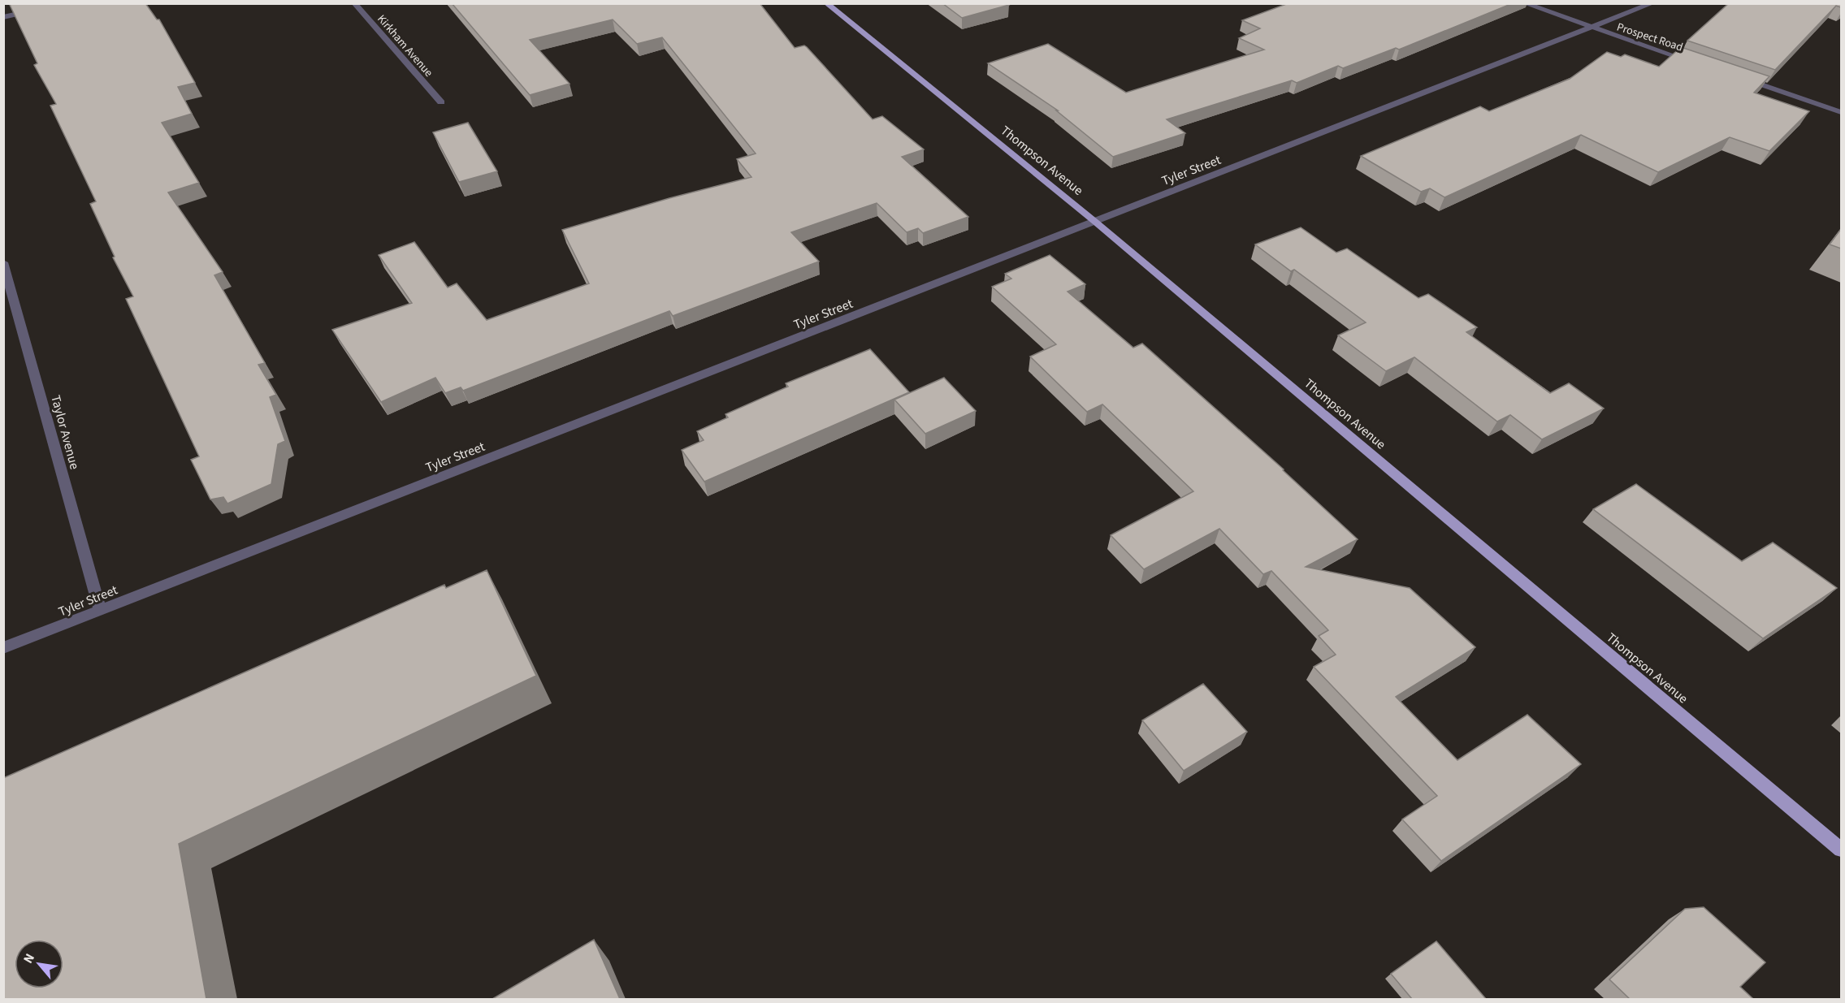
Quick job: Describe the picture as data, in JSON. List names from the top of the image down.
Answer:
{
  "streets": {
    "main road": ["Thompson Avenue"],
    "street": [
      "Prospect Road",
      "Kirkham Avenue",
      "Tyler Street",
      "Taylor Avenue"
    ]
  },
  "crossings": [
    ["Prospect Road", "Tyler Street"],
    ["Thompson Avenue", "Tyler Street"],
    ["Tyler Street", "Taylor Avenue"]
  ],
  "north": "top left"
}
